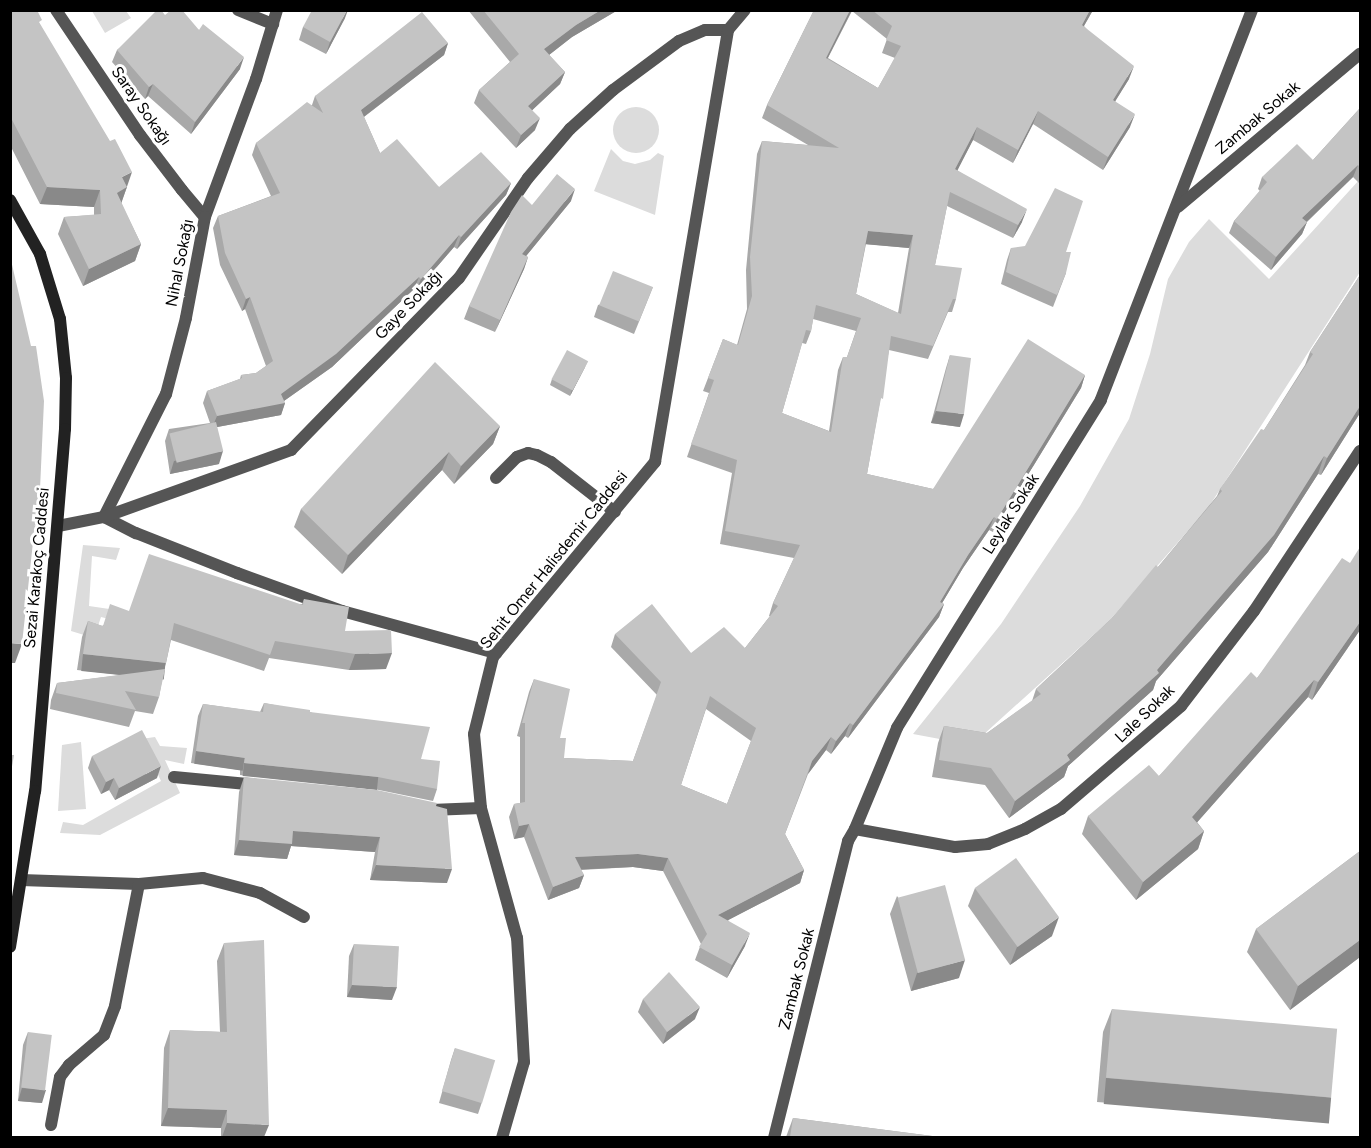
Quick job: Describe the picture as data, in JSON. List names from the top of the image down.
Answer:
{
  "streets": {
    "street": [
      "Saray Sokağı",
      "Zambak Sokak",
      "Nihal Sokağı",
      "Gaye Sokağı",
      "Leylak Sokak",
      "Sehit Omer Halisdemir Caddesi",
      "Sezai Karakoç Caddesi",
      "Lale Sokak"
    ]
  },
  "crossings": [
    ["Saray Sokağı", "Nihal Sokağı"],
    ["Zambak Sokak", "Leylak Sokak"],
    ["Zambak Sokak", "Lale Sokak"],
    ["Nihal Sokağı", "Gaye Sokağı"],
    ["Gaye Sokağı", "Sehit Omer Halisdemir Caddesi"],
    ["Gaye Sokağı", "Sezai Karakoç Caddesi"],
    ["Leylak Sokak", "Lale Sokak"]
  ]
}
